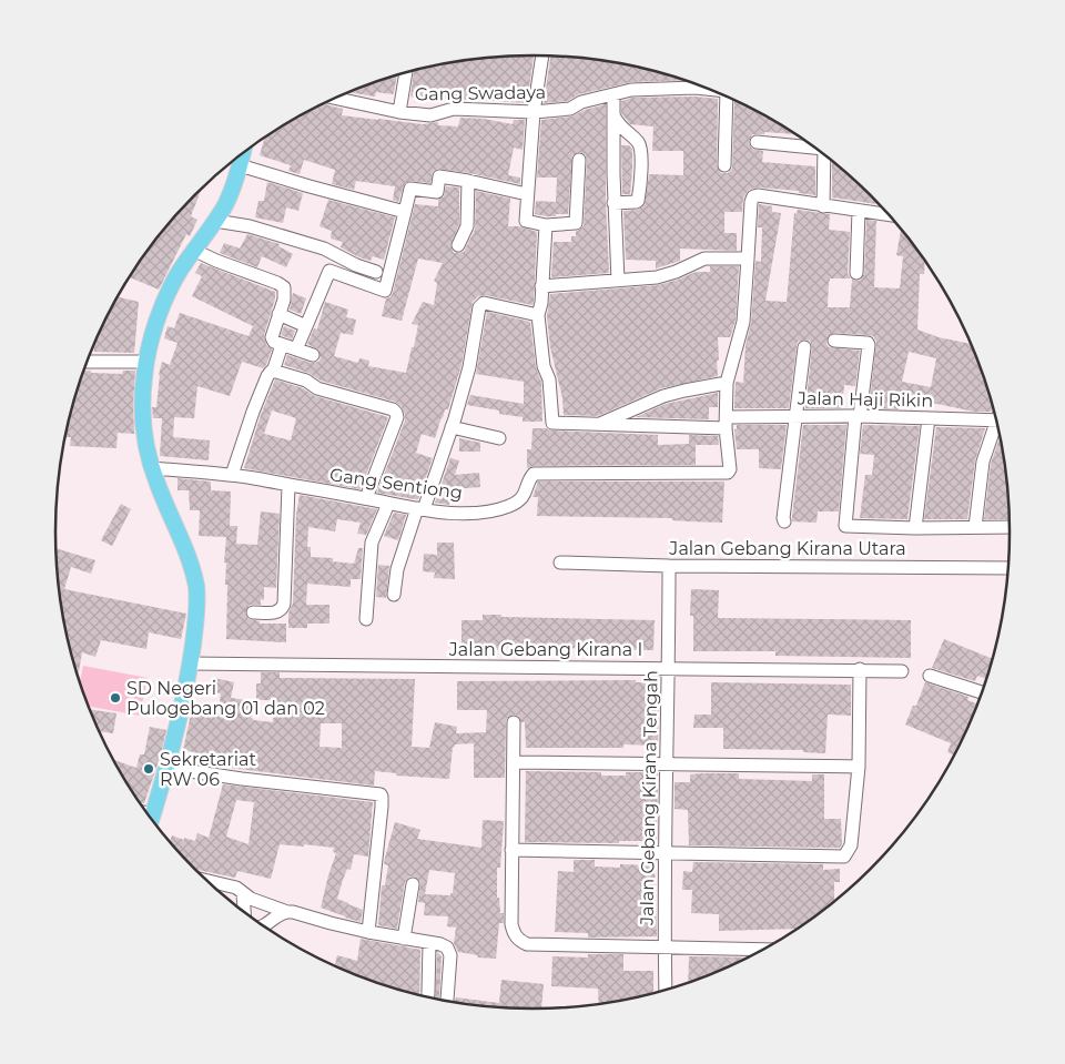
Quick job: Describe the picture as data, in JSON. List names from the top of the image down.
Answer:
{
  "streets": {
    "street": [
      "Gang Swadaya",
      "Jalan Haji Rikin",
      "Gang Sentiong",
      "Jalan Gebang Kirana Utara",
      "Jalan Gebang Kirana I",
      "Jalan Gebang Kirana Tengah"
    ]
  },
  "crossings": [
    ["Jalan Haji Rikin", "Gang Sentiong"],
    ["Jalan Gebang Kirana Utara", "Jalan Gebang Kirana Tengah"],
    ["Jalan Gebang Kirana I", "Jalan Gebang Kirana Tengah"]
  ],
  "places": ["SD Negeri Pulogebang 01 dan 02", "Sekretariat RW 06"]
}
